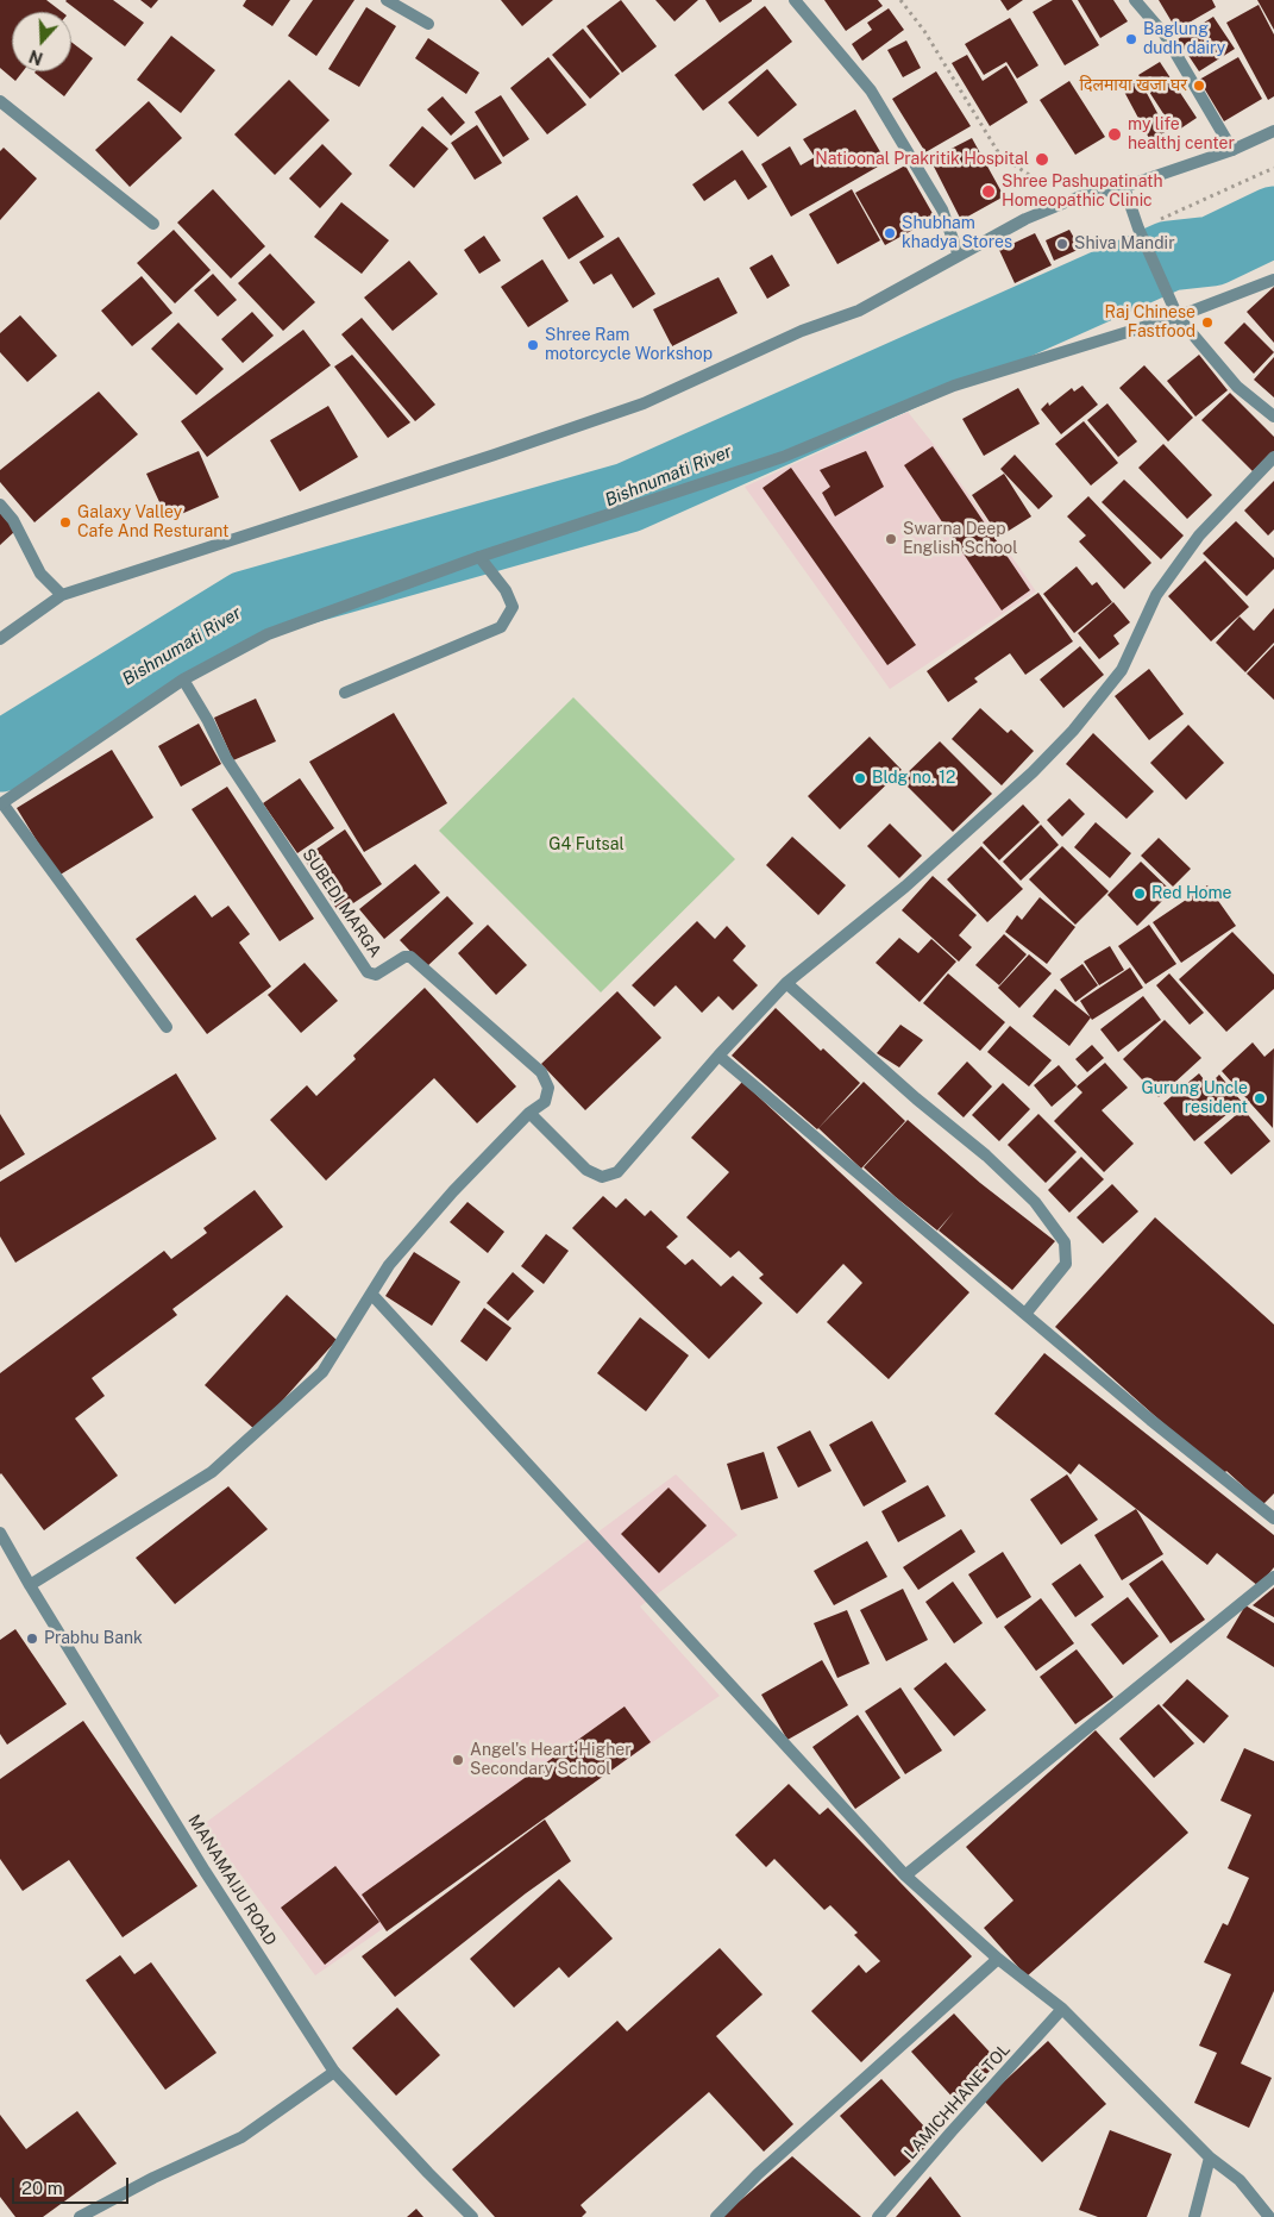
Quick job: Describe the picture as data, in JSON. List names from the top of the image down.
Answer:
{
  "streets": {
    "street": ["SUBEDI MARGA", "MANAMAIJU ROAD", "LAMICHHANE TOL"]
  },
  "water": ["Bishnumati River"],
  "parks": ["G4 Futsal"],
  "places": [
    "Baglung dudh dairy",
    "दिलमाया खजा घर",
    "my life healthj center",
    "Natioonal Prakritik Hospital",
    "Shree Pashupatinath Homeopathic Clinic",
    "Shubham khadya Stores",
    "Shiva Mandir",
    "Raj Chinese Fastfood",
    "Shree Ram motorcycle Workshop",
    "Galaxy Valley Cafe And Resturant",
    "Swarna Deep English School",
    "Bldg no. 12",
    "Red Home",
    "Gurung Uncle resident",
    "Prabhu Bank",
    "Angel's Heart Higher Secondary School"
  ],
  "scale_bar": "20 m",
  "north": "bottom"
}
